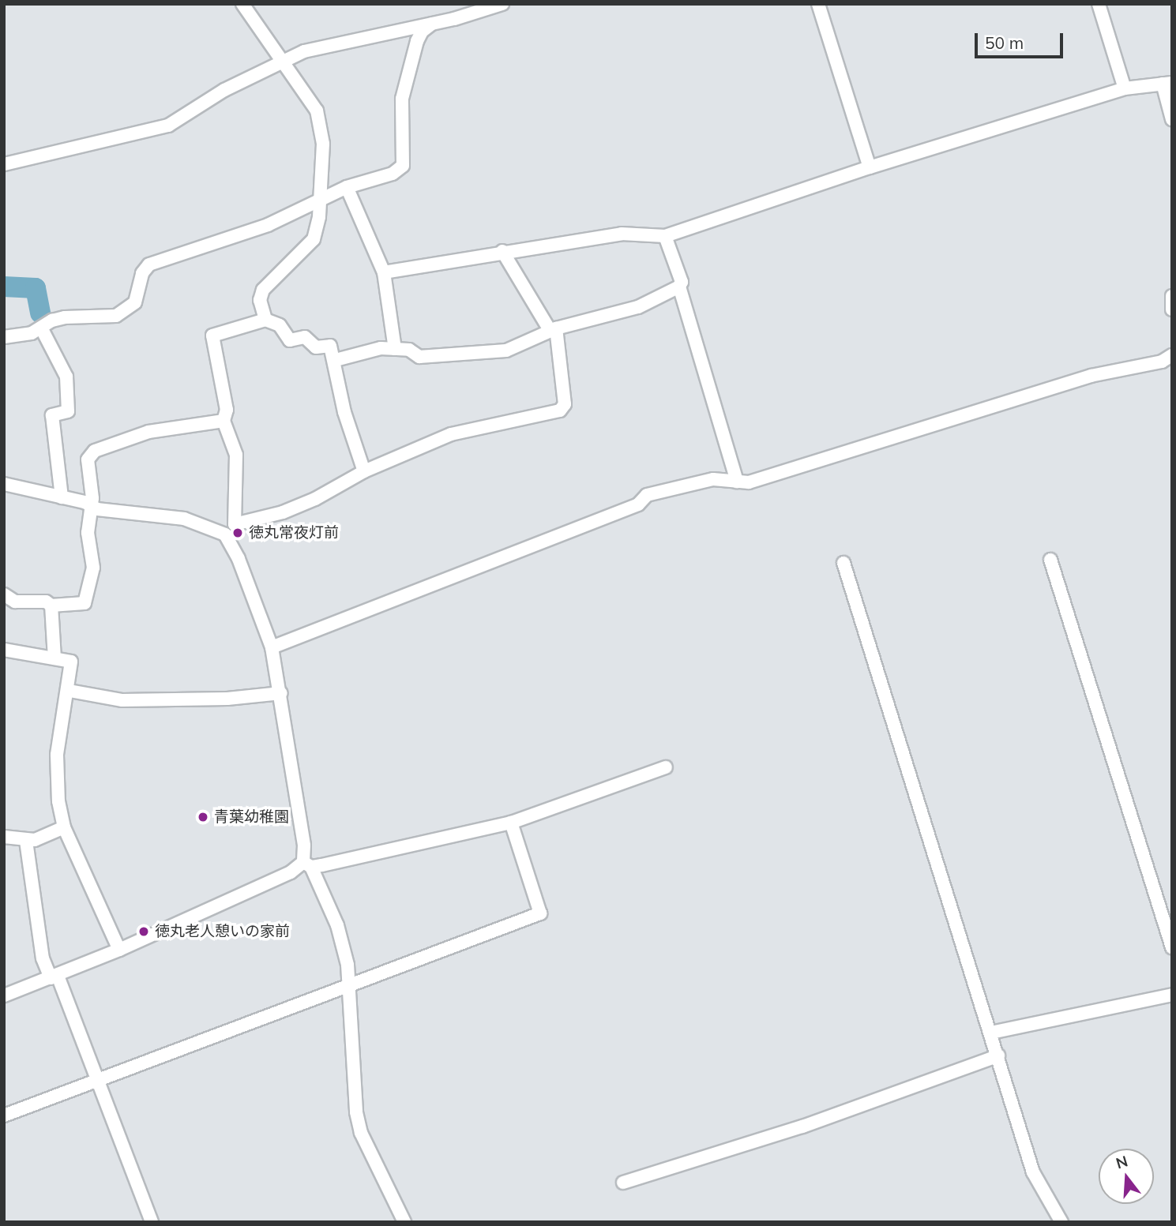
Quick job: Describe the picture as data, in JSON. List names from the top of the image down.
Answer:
{
  "places": ["徳丸常夜灯前", "青葉幼稚園", "徳丸老人憩いの家前"],
  "scale_bar": "50 m",
  "north": "top"
}
